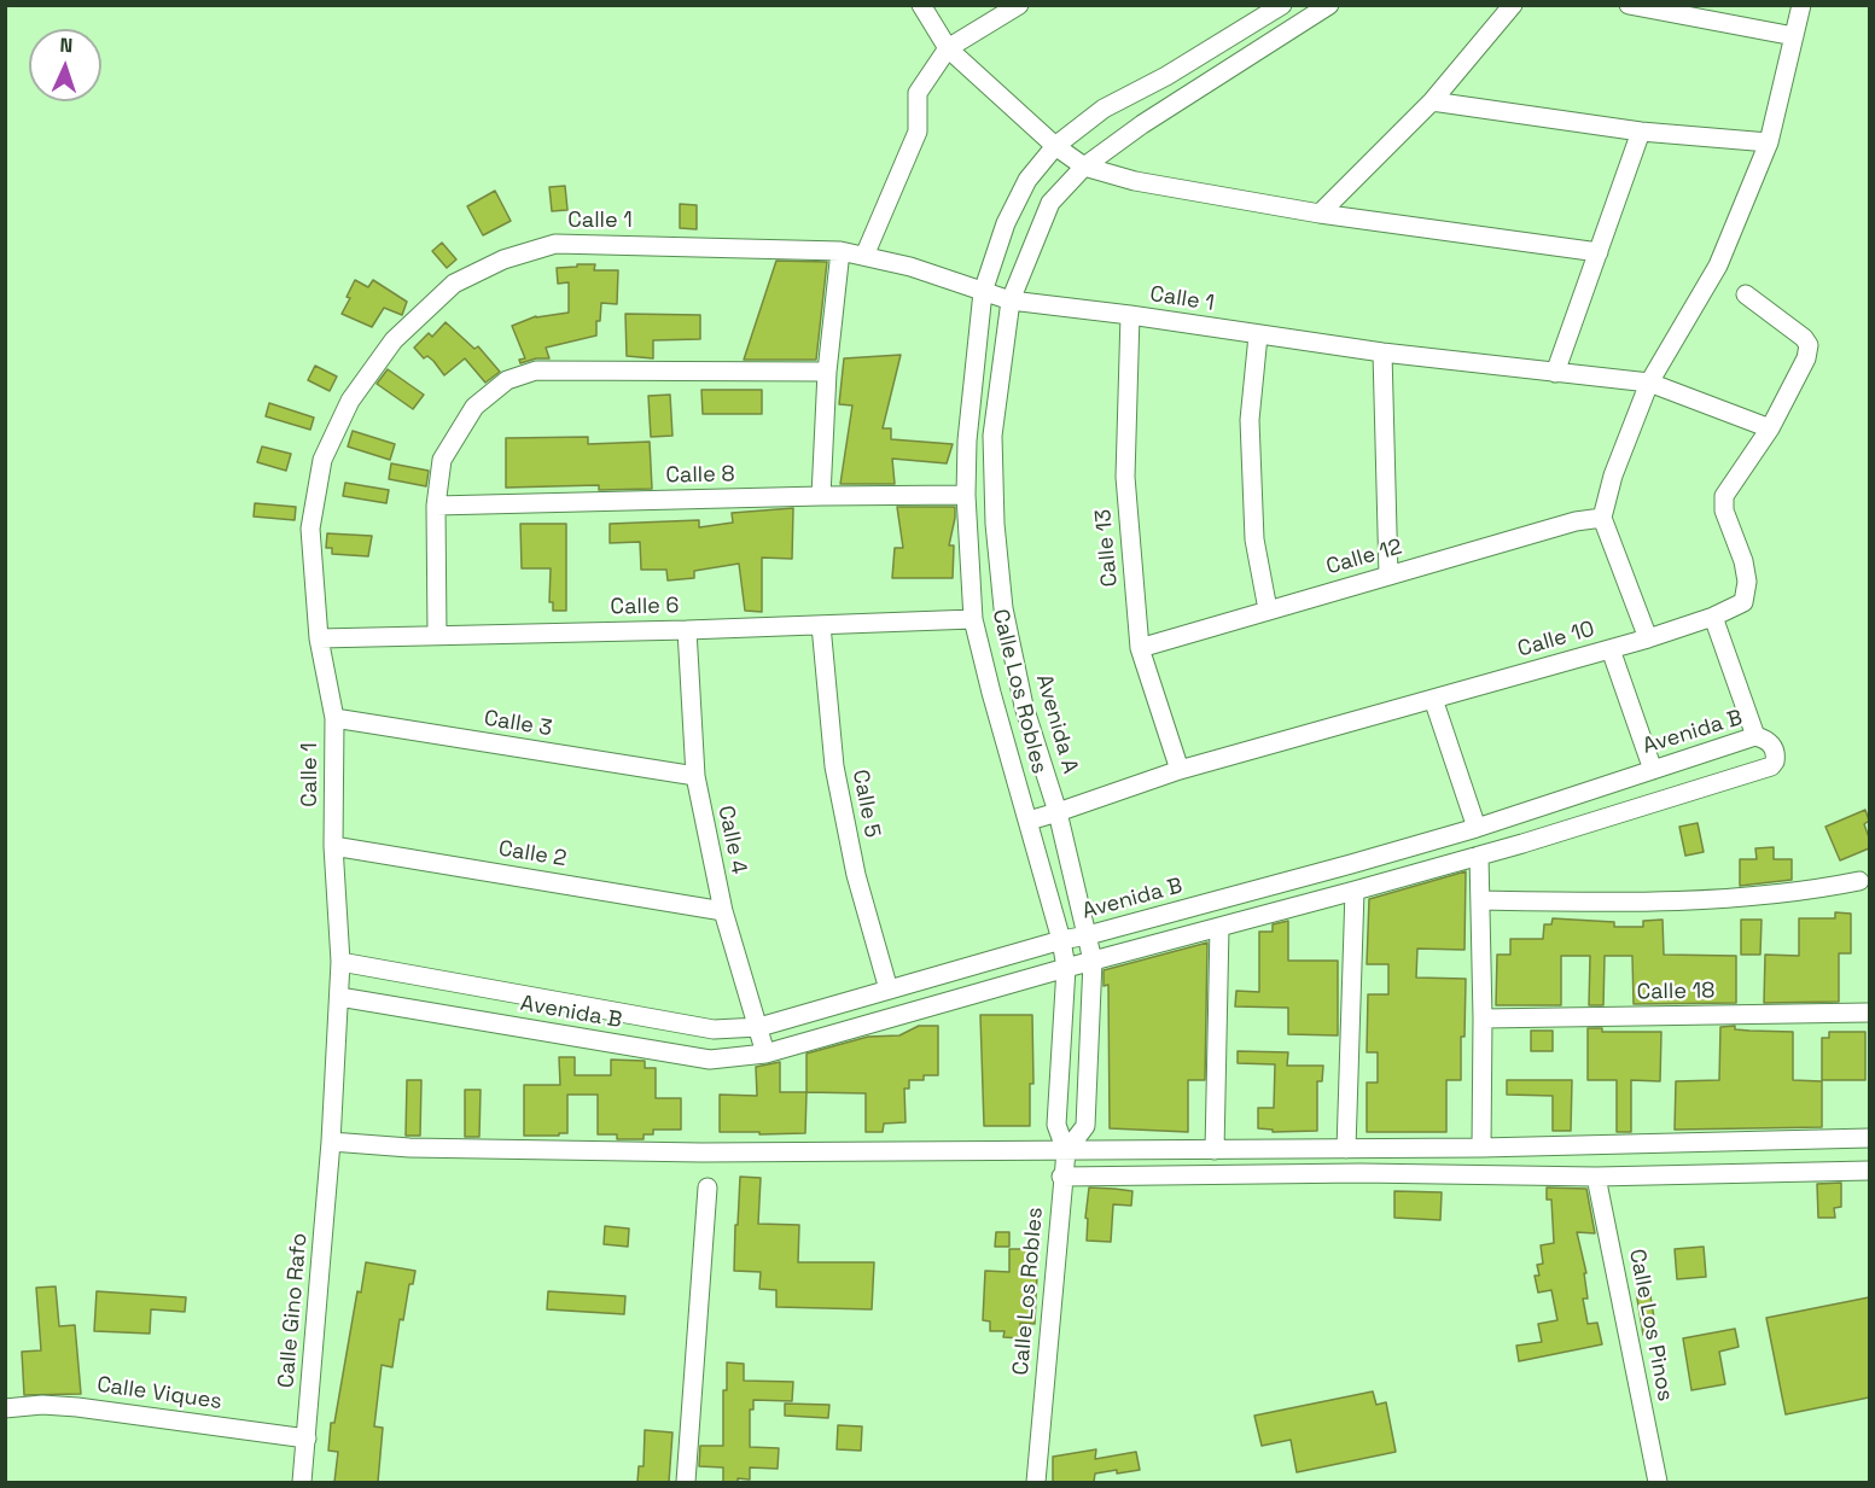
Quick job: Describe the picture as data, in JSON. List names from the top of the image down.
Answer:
{
  "streets": {
    "street": [
      "Calle 1",
      "Calle 8",
      "Calle 13",
      "Calle 12",
      "Calle 6",
      "Calle 10",
      "Calle Los Robles",
      "Calle 3",
      "Avenida A",
      "Avenida B",
      "Calle 5",
      "Calle 4",
      "Calle 2",
      "Calle 18",
      "Calle Gino Rafo",
      "Calle Los Pinos",
      "Calle Viques"
    ]
  },
  "crossings": [
    ["Calle 1", "Calle 13"],
    ["Calle 1", "Calle 6"],
    ["Calle 1", "Calle 10"],
    ["Calle 1", "Calle Los Robles"],
    ["Calle 1", "Calle 3"],
    ["Calle 1", "Avenida A"],
    ["Calle 1", "Avenida B"],
    ["Calle 1", "Calle 2"],
    ["Calle 1", "Calle Gino Rafo"],
    ["Calle 8", "Calle Los Robles"],
    ["Calle 13", "Calle 12"],
    ["Calle 13", "Calle 10"],
    ["Calle 6", "Calle Los Robles"],
    ["Calle 6", "Calle 5"],
    ["Calle 6", "Calle 4"],
    ["Calle 10", "Calle Los Robles"],
    ["Calle 10", "Avenida A"],
    ["Calle Los Robles", "Avenida A"],
    ["Calle Los Robles", "Avenida B"],
    ["Calle 3", "Calle 4"],
    ["Avenida A", "Avenida B"],
    ["Avenida B", "Calle 5"],
    ["Avenida B", "Calle 4"],
    ["Calle 4", "Calle 2"],
    ["Calle Gino Rafo", "Calle Viques"]
  ],
  "north": "top"
}
